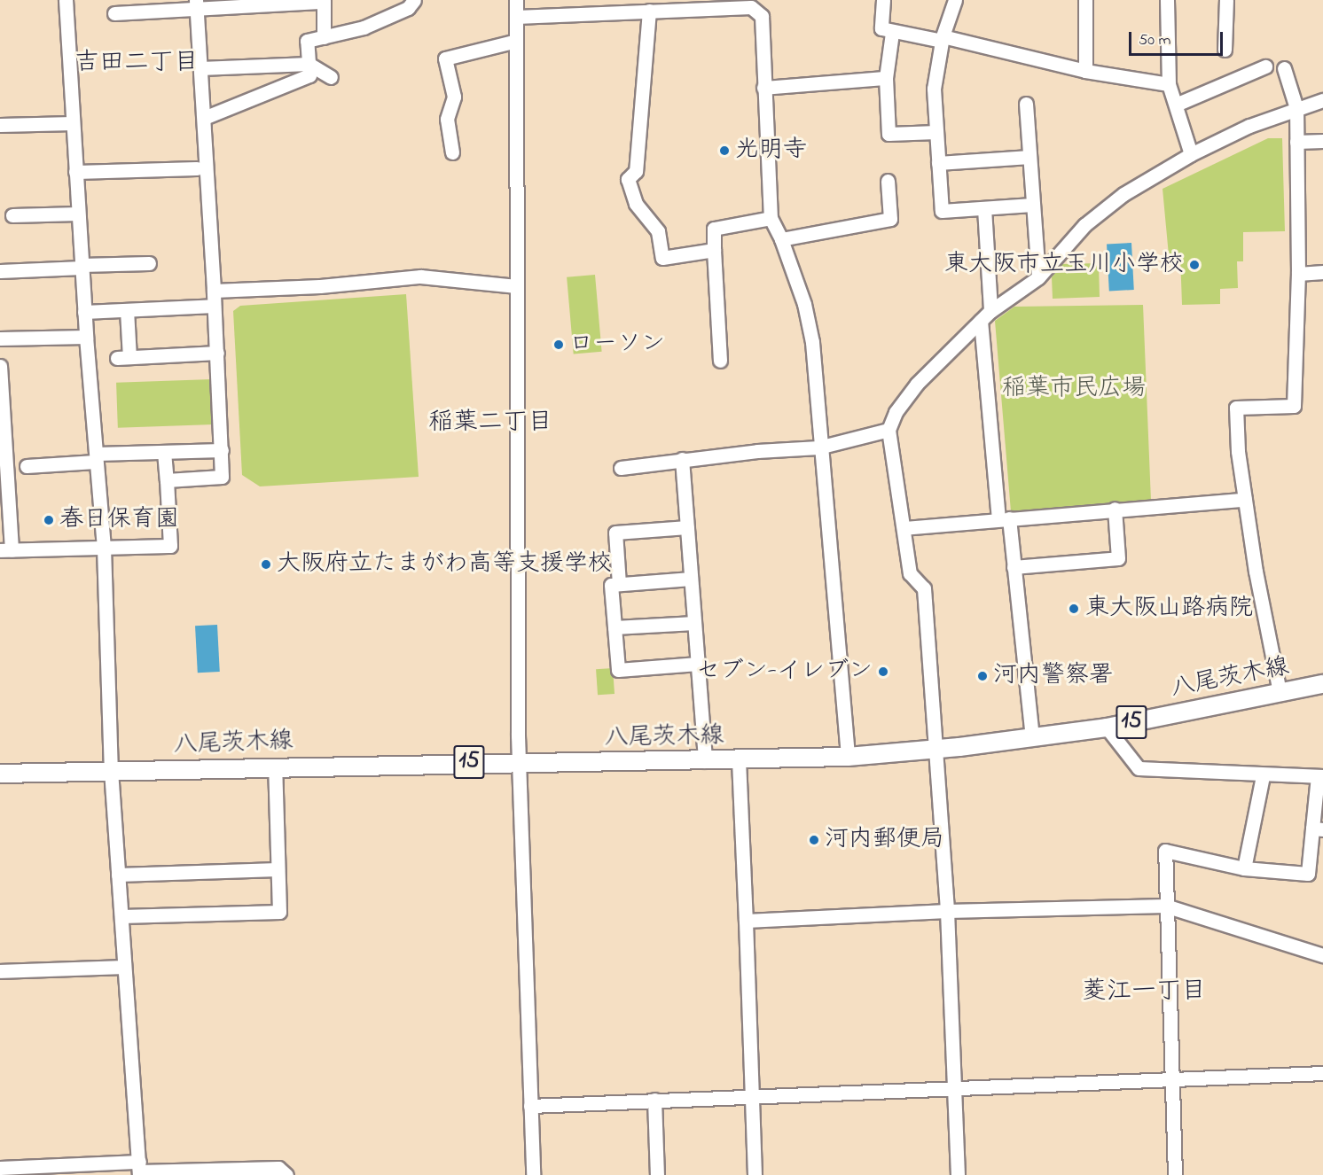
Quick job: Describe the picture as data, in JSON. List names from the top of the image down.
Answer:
{
  "streets": {
    "main road": ["八尾茨木線", "15"]
  },
  "districts": ["吉田二丁目", "稲葉二丁目", "菱江一丁目"],
  "parks": ["稲葉市民広場"],
  "places": [
    "光明寺",
    "東大阪市立玉川小学校",
    "ローソン",
    "春日保育園",
    "大阪府立たまがわ高等支援学校",
    "東大阪山路病院",
    "セブン-イレブン",
    "河内警察署",
    "河内郵便局"
  ],
  "scale_bar": "50 m"
}
